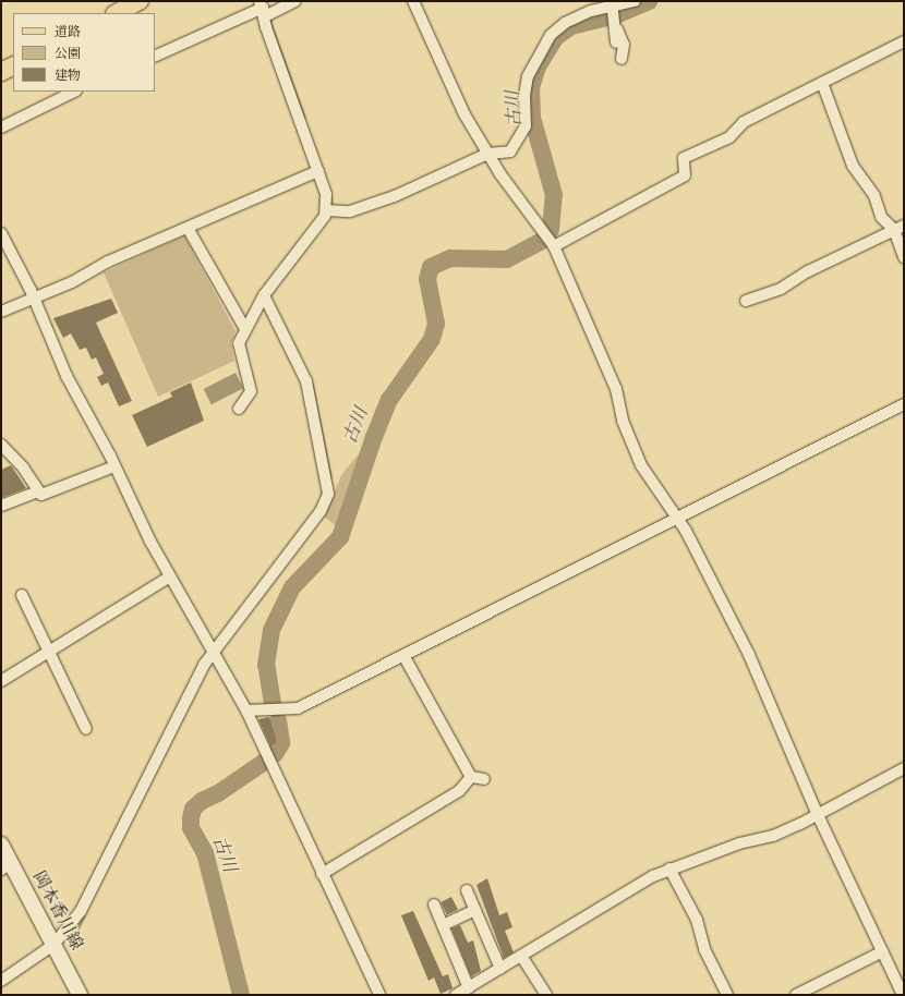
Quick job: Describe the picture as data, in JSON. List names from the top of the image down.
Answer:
{
  "streets": {
    "main road": ["岡本香川線"]
  },
  "water": ["古川"],
  "legend": ["道路", "公園", "建物"]
}
